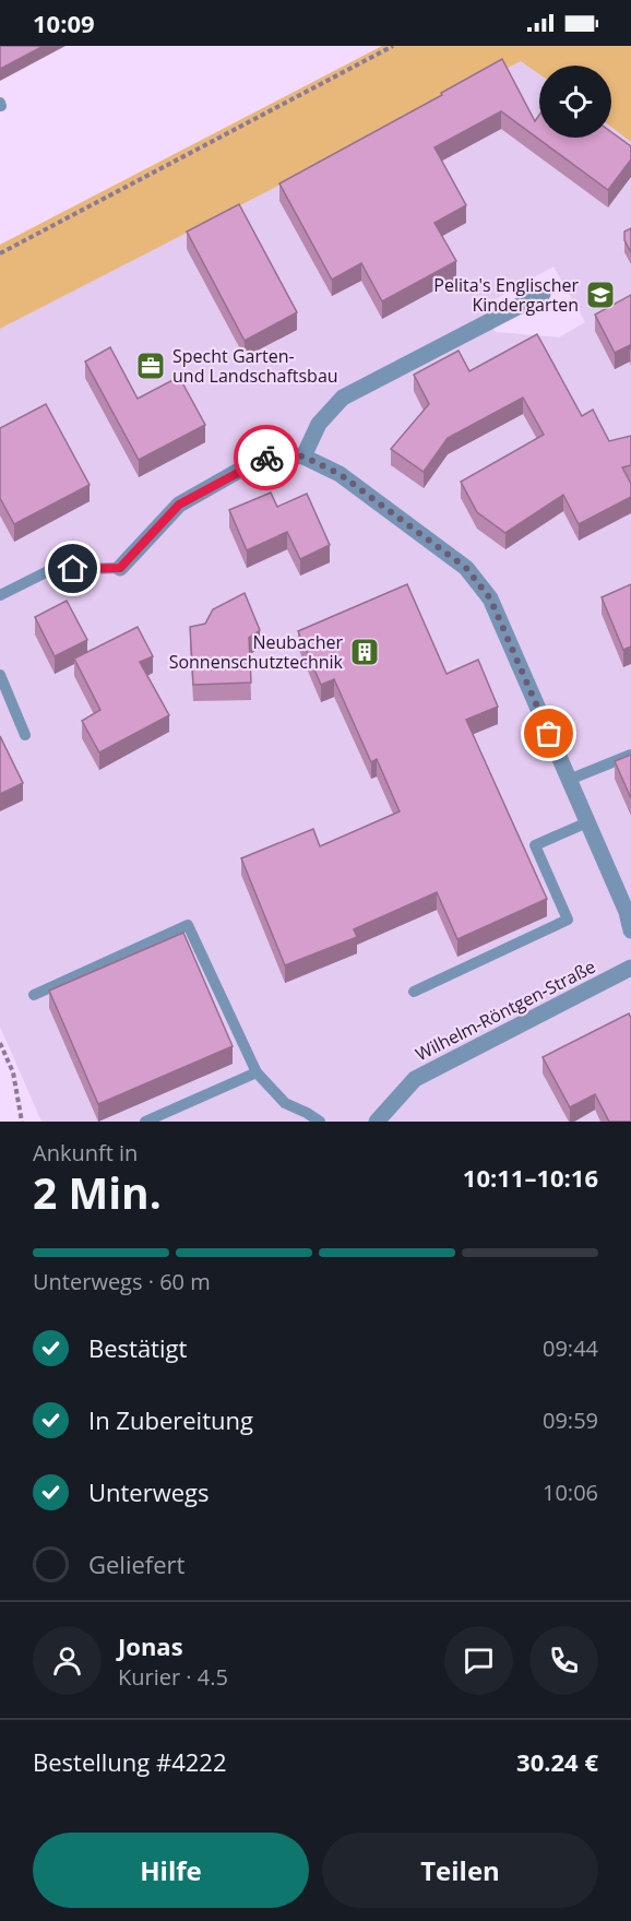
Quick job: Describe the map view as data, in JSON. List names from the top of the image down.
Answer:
{
  "streets": {
    "street": ["Wilhelm-Röntgen-Straße"]
  },
  "places": {
    "school or university": ["Pelita's Englischer Kindergarten"],
    "office": ["Specht Garten- und Landschaftsbau"],
    "building": ["Neubacher Sonnenschutztechnik"]
  },
  "page": {
    "status": "10:09",
    "heading": ["2 Min.", "Ankunft in", "10:11–10:16"],
    "panel": [
      "Jonas",
      "Kurier · 4.5",
      "Bestellung #4222",
      "30.24 €"
    ],
    "bar": "Unterwegs · 60 m",
    "list": [
      ["Bestätigt", "09:44"],
      ["In Zubereitung", "09:59"],
      ["Unterwegs", "10:06"],
      "Geliefert"
    ],
    "buttons": ["Hilfe", "Teilen"]
  }
}
